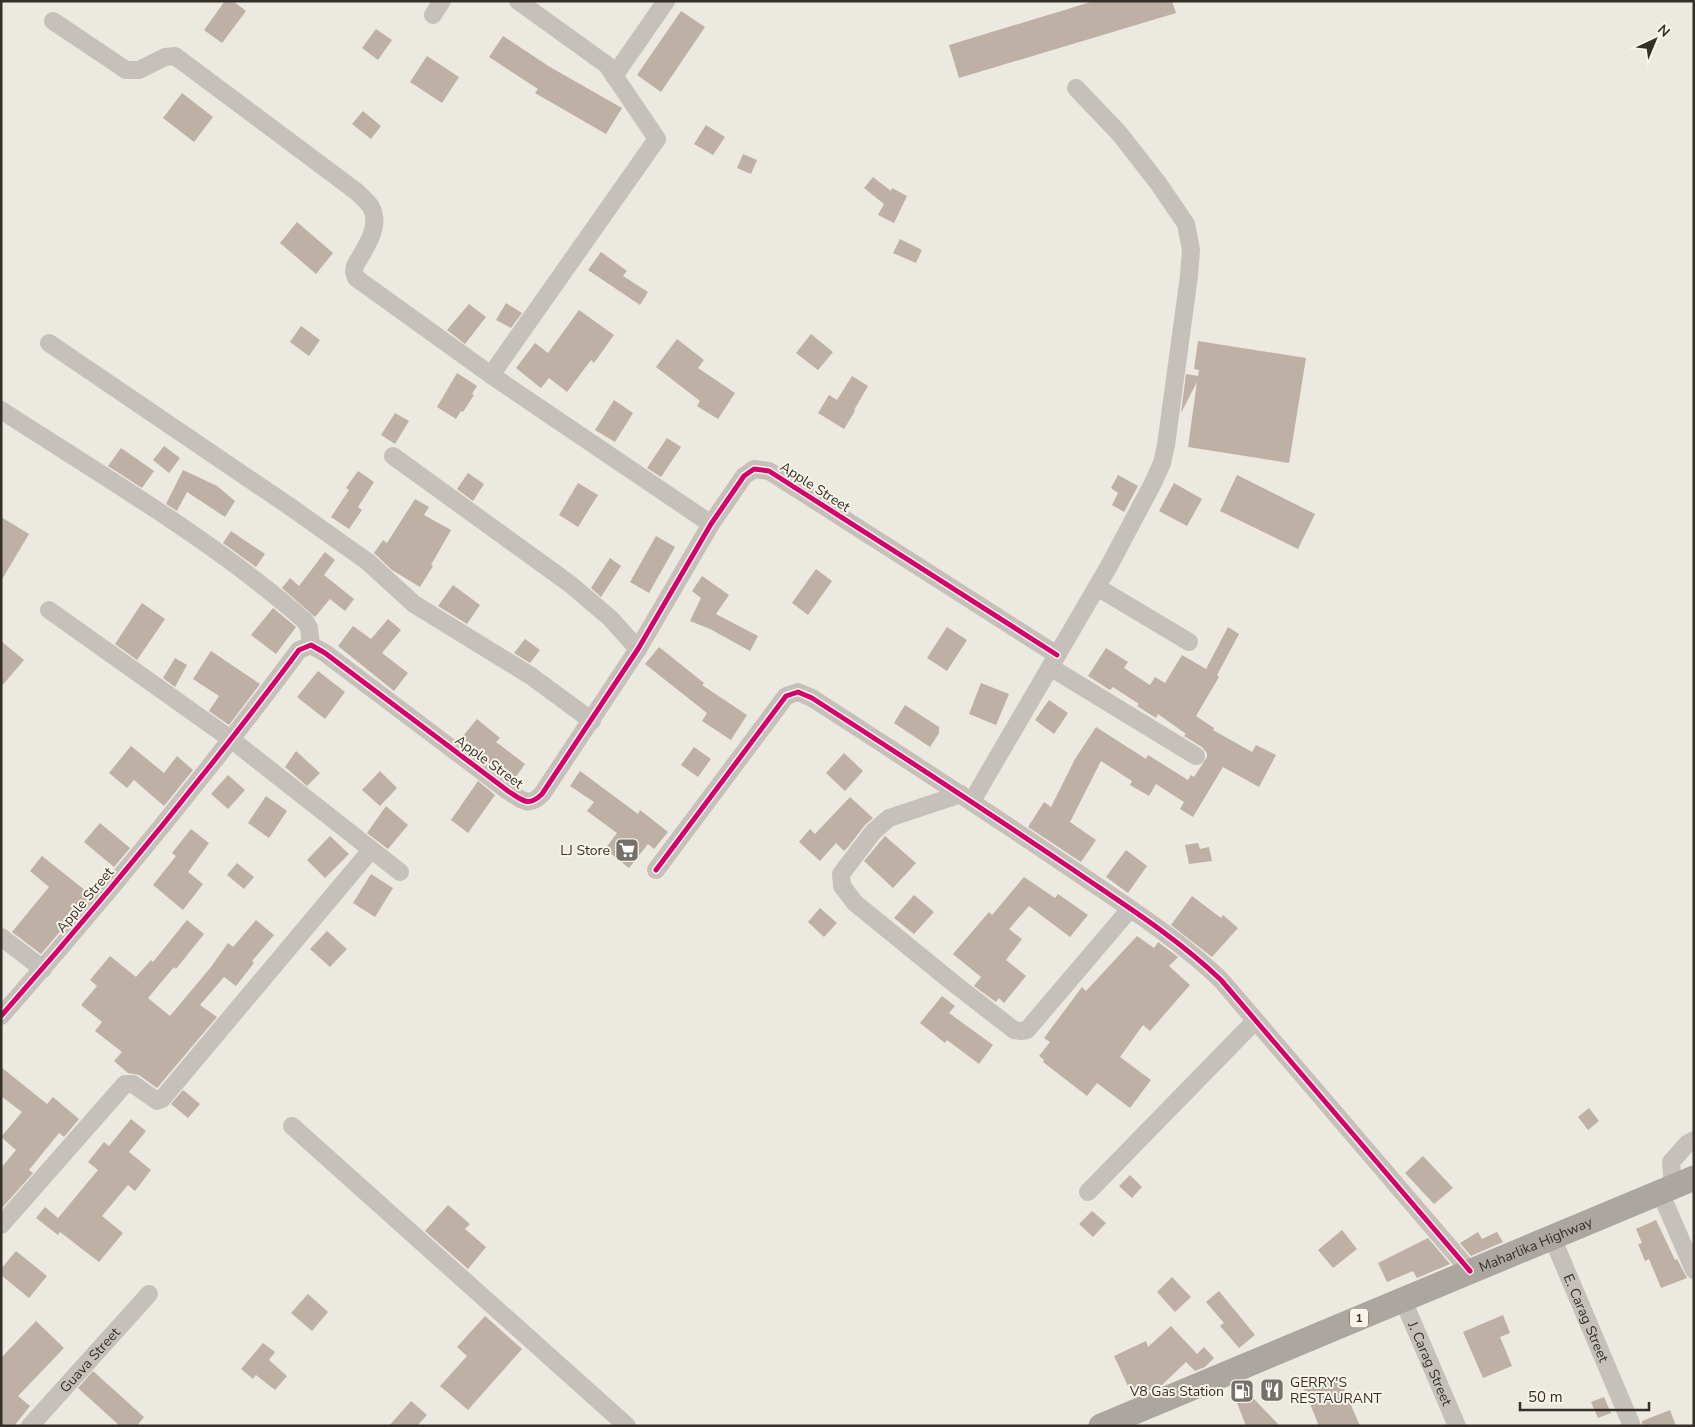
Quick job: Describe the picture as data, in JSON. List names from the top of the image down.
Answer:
{
  "streets": {
    "highway": ["Maharlika Highway", "1"],
    "street": [
      "Apple Street",
      "E. Carag Street",
      "Guava Street",
      "J. Carag Street"
    ]
  },
  "crossings": [
    ["Maharlika Highway", "E. Carag Street"],
    ["Maharlika Highway", "J. Carag Street"]
  ],
  "places": {
    "supermarket": ["LJ Store"],
    "restaurant": ["GERRY'S RESTAURANT"],
    "fuel station": ["V8 Gas Station"]
  },
  "scale_bar": "50 m",
  "north": "top right"
}
